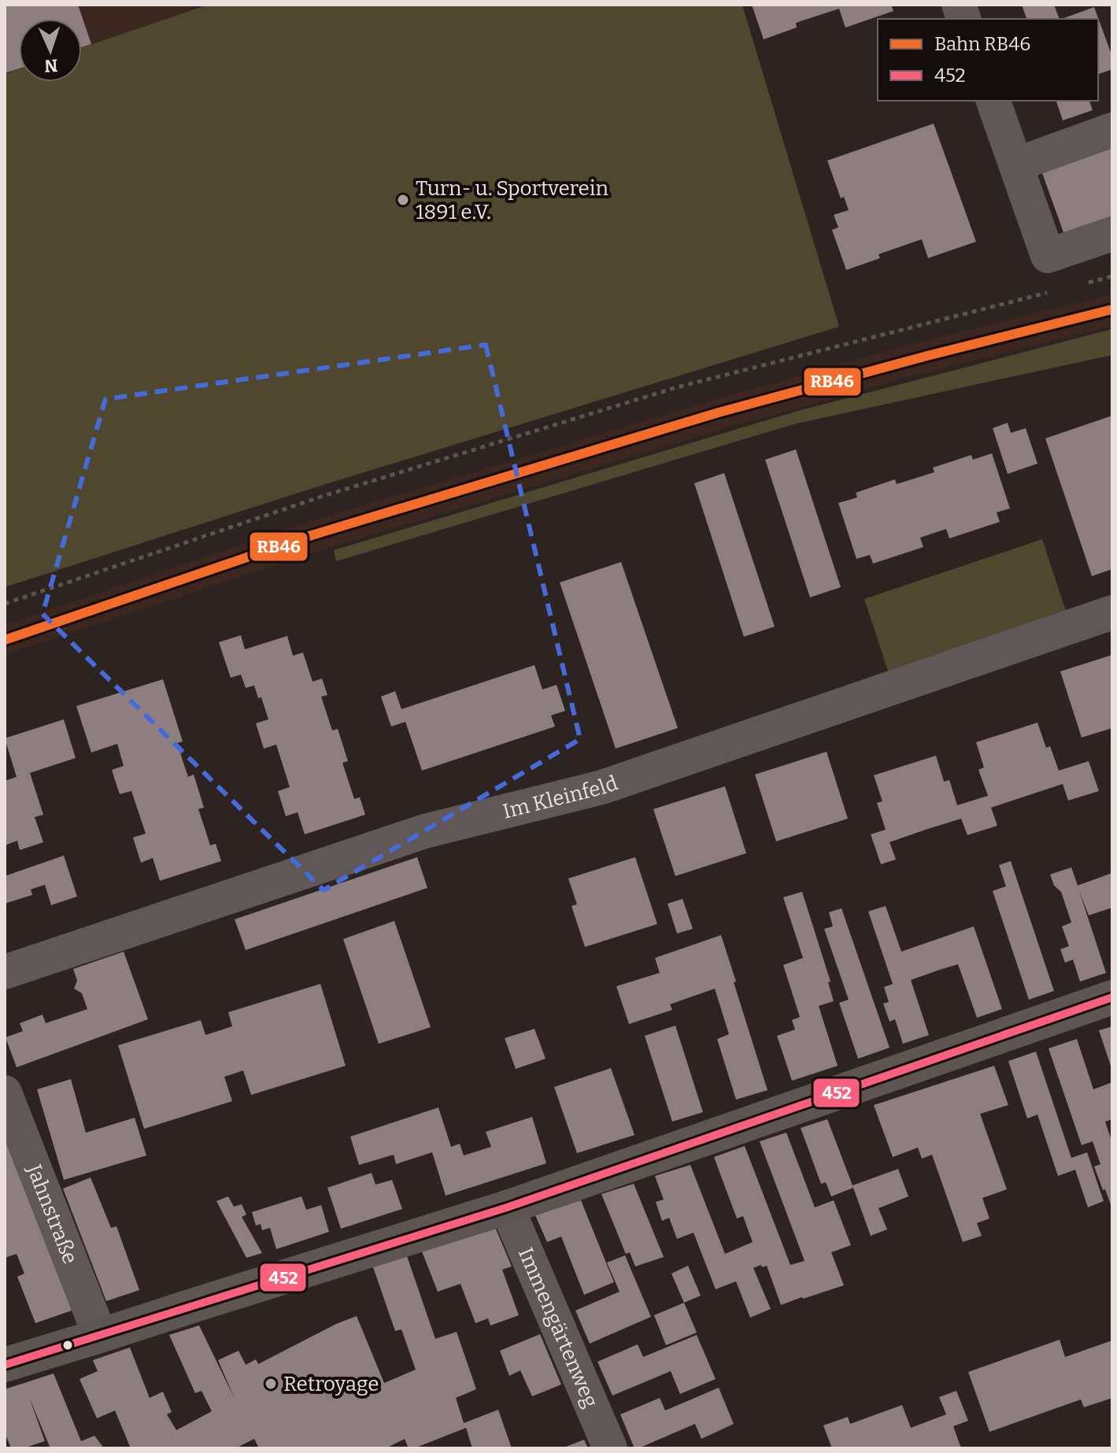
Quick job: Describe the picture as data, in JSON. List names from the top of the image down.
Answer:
{
  "streets": {
    "street": ["Im Kleinfeld", "Jahnstraße", "Immengärtenweg"]
  },
  "places": ["Turn- u. Sportverein 1891 e.V.", "Retroyage"],
  "lines": ["rail line RB46", "transit line 452"],
  "legend": ["Bahn RB46", "452"],
  "north": "bottom"
}
